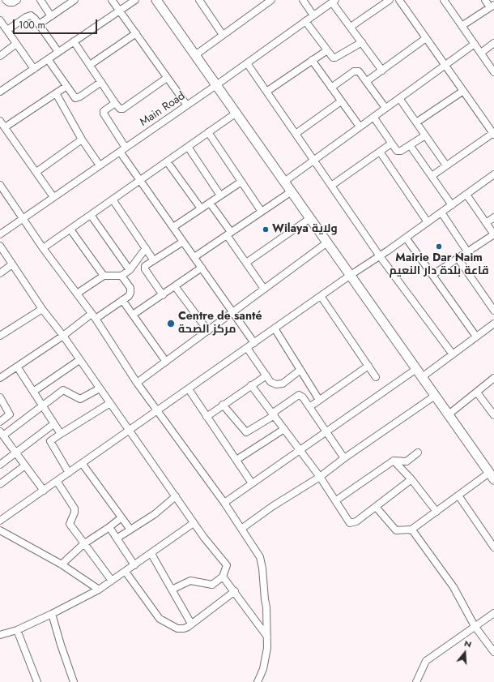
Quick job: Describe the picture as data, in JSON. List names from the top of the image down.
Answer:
{
  "streets": {
    "street": ["Main Road"]
  },
  "places": ["Wilaya ولاية", "Mairie Dar Naim قاعة بلدة دار النعيم", "Centre de santé مركز الصحة"],
  "scale_bar": "100 m",
  "north": "top"
}
